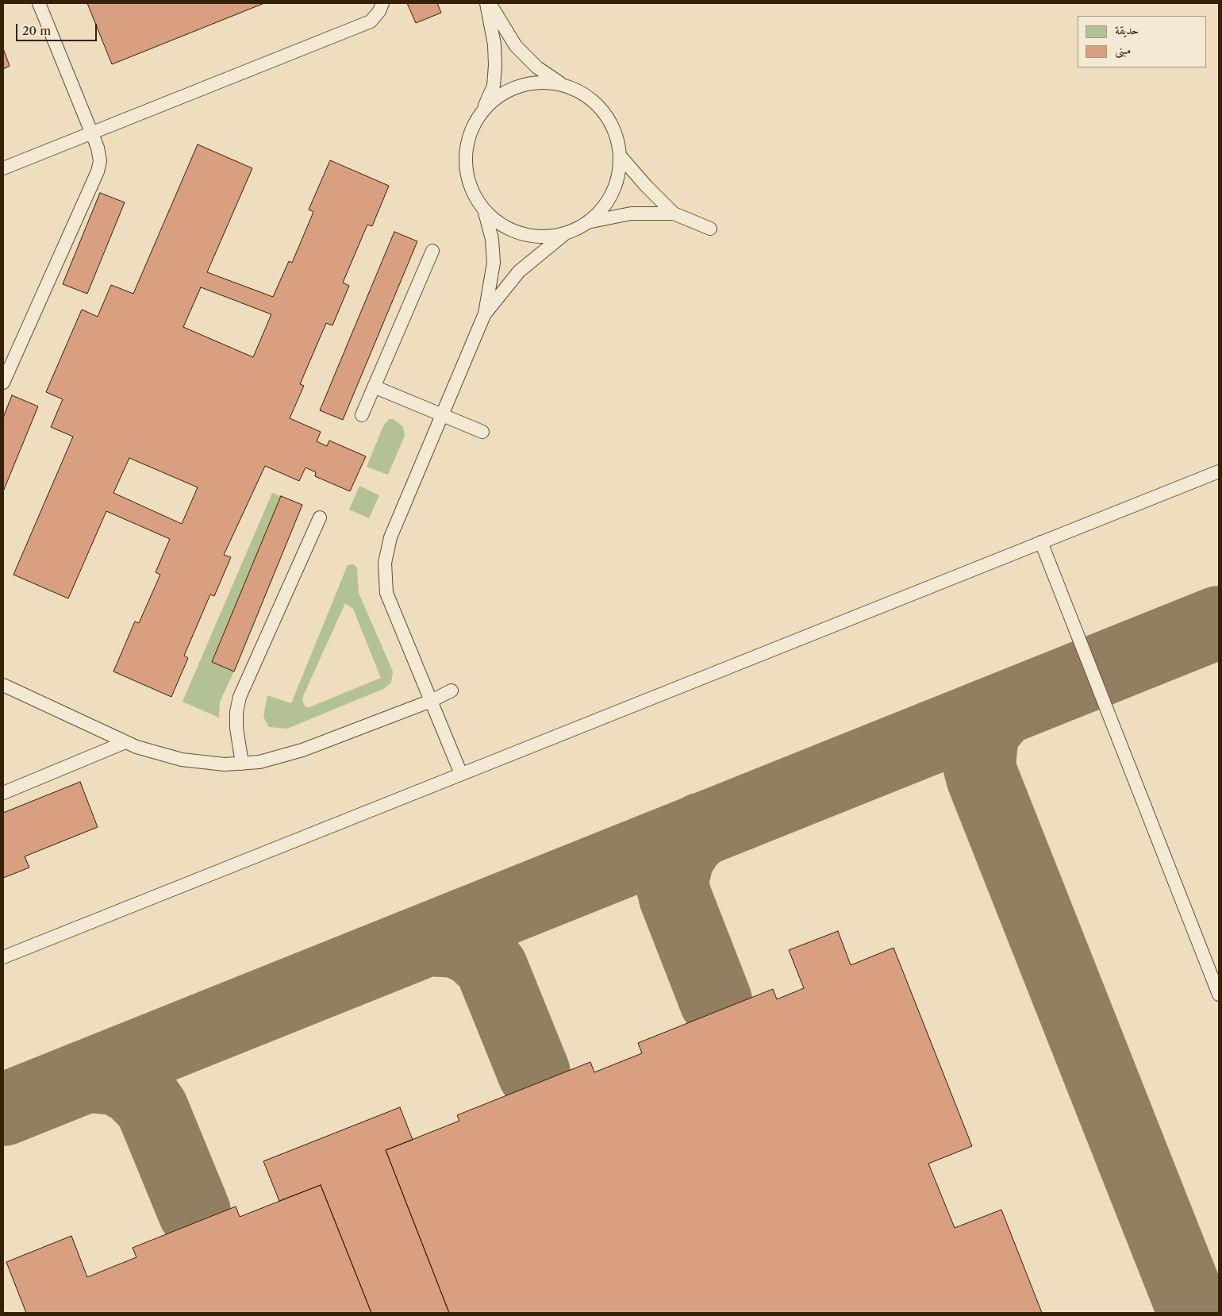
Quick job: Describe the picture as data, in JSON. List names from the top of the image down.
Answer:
{
  "legend": ["حديقة", "مبنى"],
  "scale_bar": "20 m"
}
